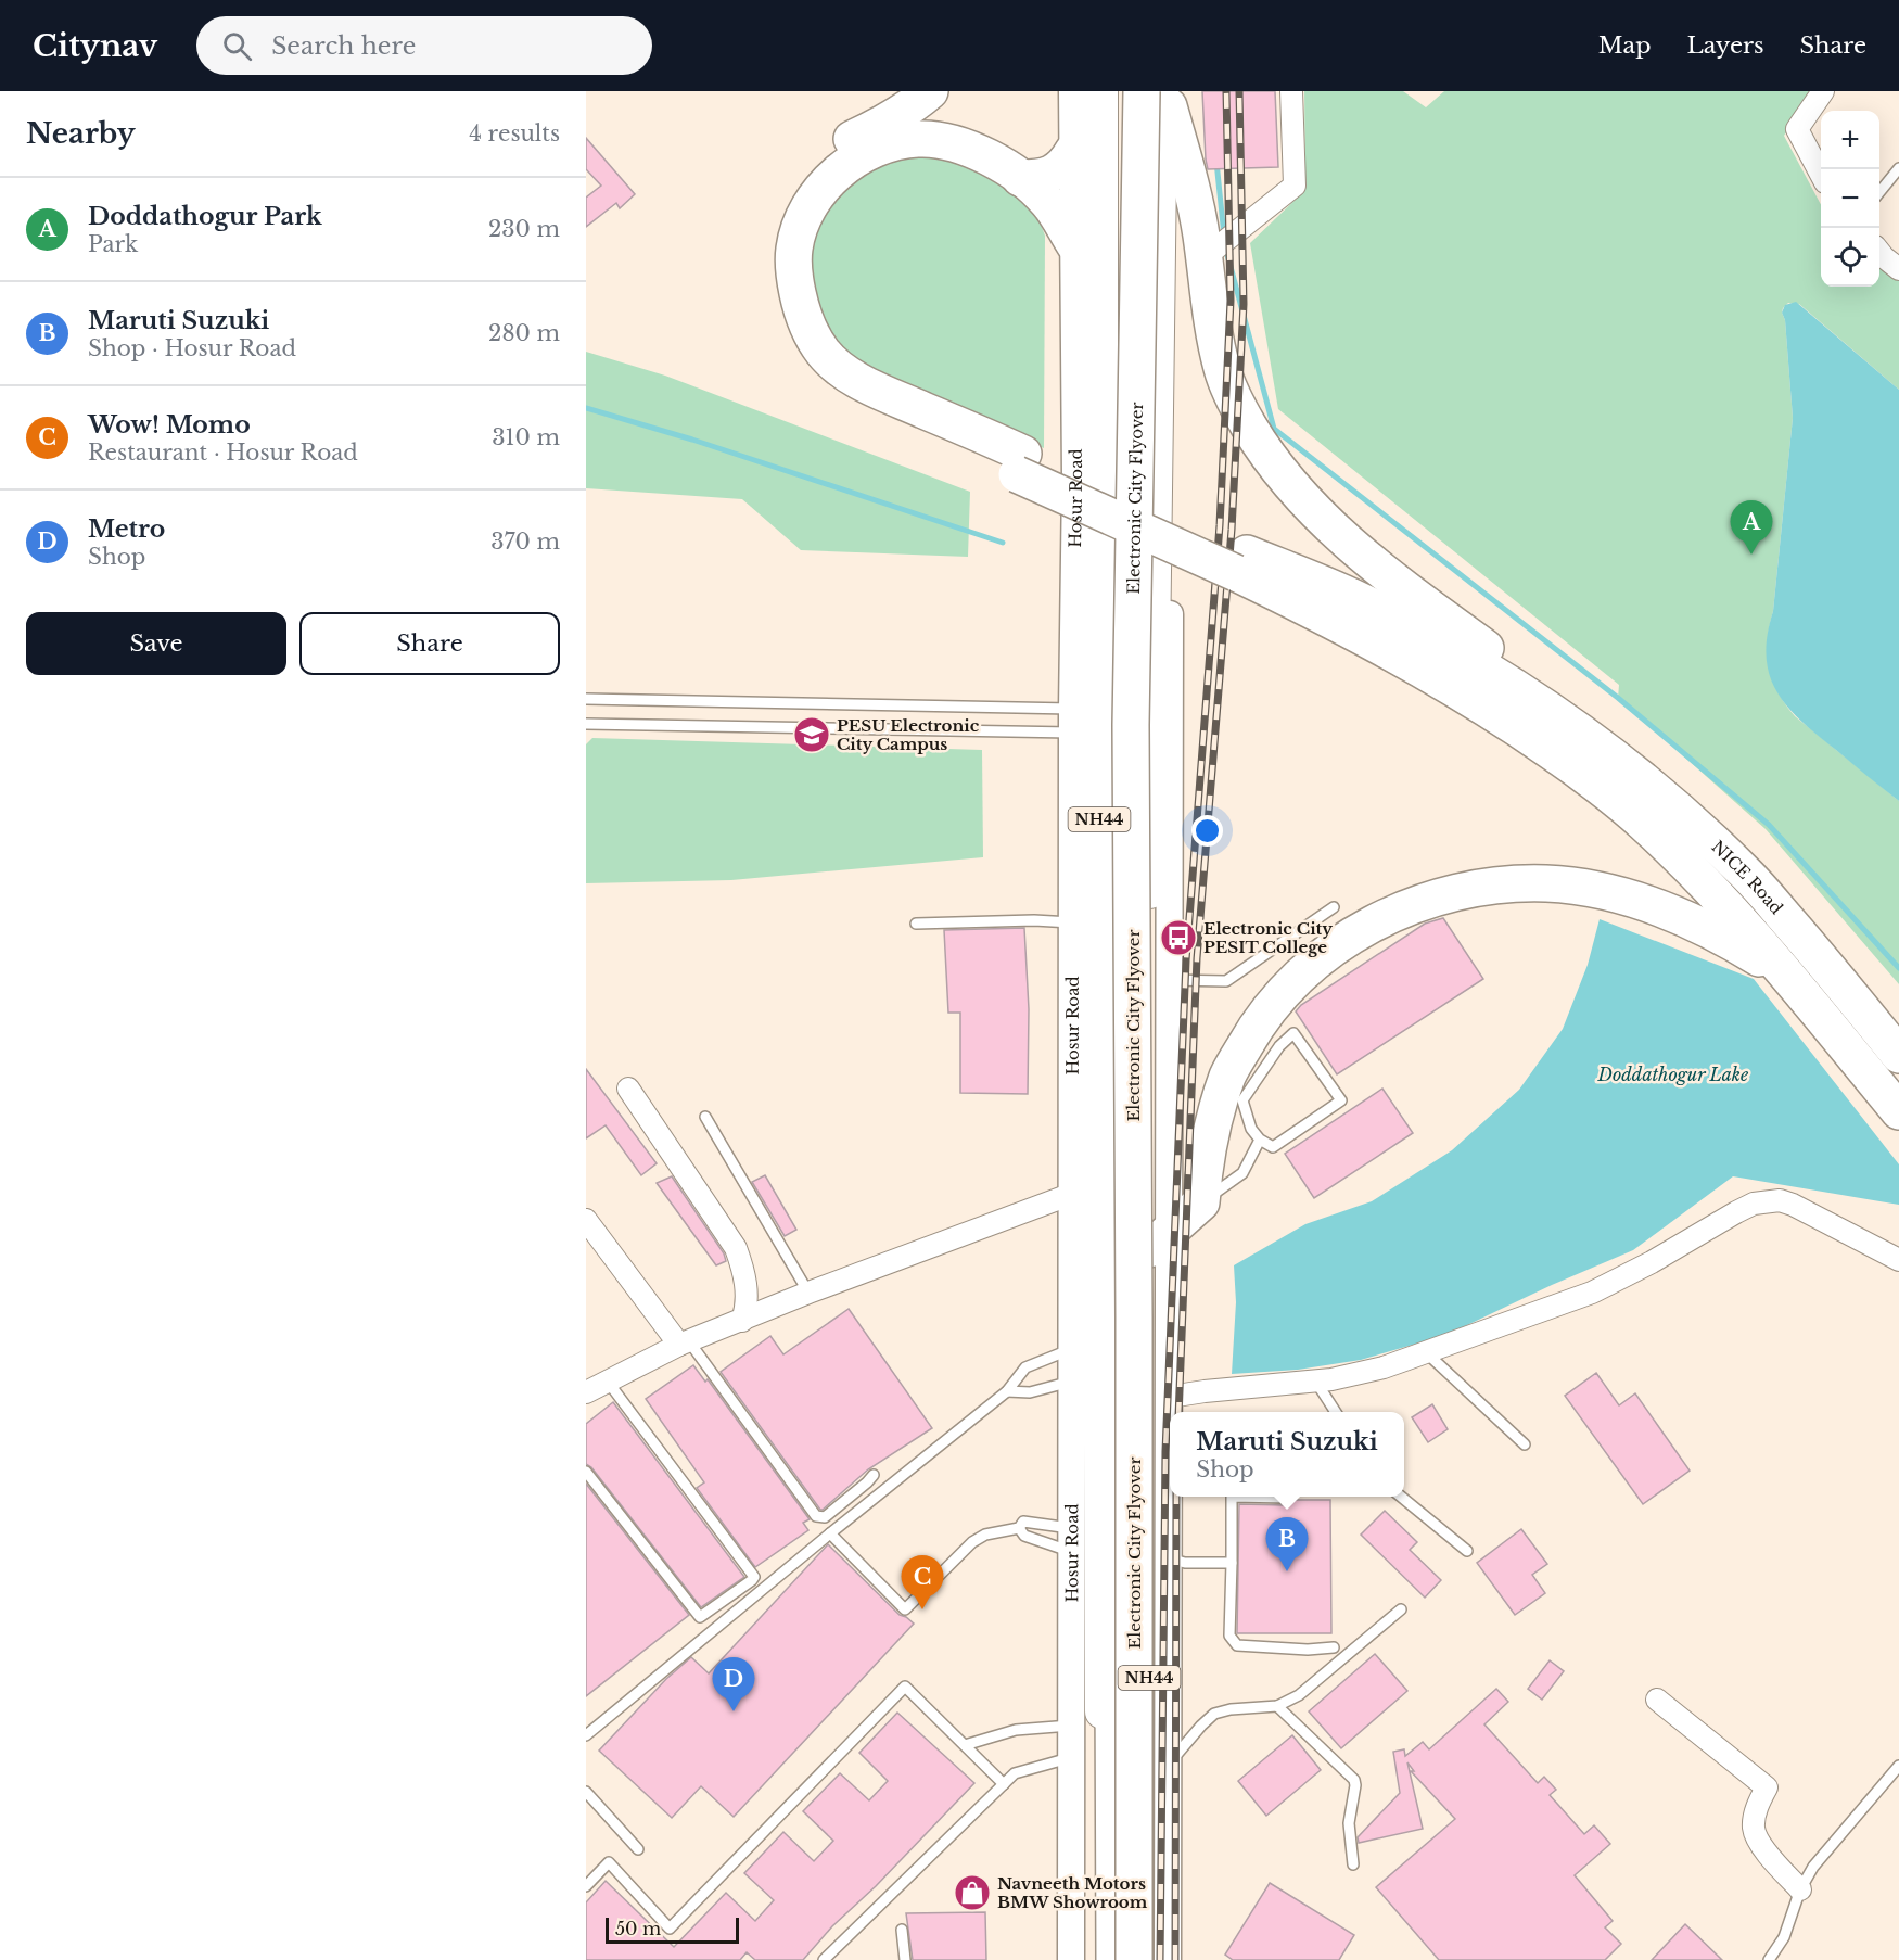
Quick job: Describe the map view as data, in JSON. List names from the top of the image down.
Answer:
{
  "streets": {
    "highway": [
      "Hosur Road",
      "Electronic City Flyover",
      "NH44",
      "NICE Road"
    ]
  },
  "crossings": [
    ["Electronic City Flyover", "NH44"]
  ],
  "water": ["Doddathogur Lake"],
  "places": {
    "school or university": ["PESU Electronic City Campus"],
    "bus stop": ["Electronic City PESIT College"],
    "shop": ["Navneeth Motors BMW Showroom"]
  },
  "scale_bar": "50 m",
  "page": {
    "header": "Citynav",
    "search": "Search here",
    "nav": ["Map", "Layers", "Share"],
    "heading": ["Nearby", "4 results"],
    "map_buttons": ["+", "−"],
    "list": [
      {
        "mark": "A",
        "name": "Doddathogur Park",
        "note": "Park",
        "value": "230 m"
      },
      {
        "mark": "B",
        "name": "Maruti Suzuki",
        "note": "Shop · Hosur Road",
        "value": "280 m"
      },
      {
        "mark": "C",
        "name": "Wow! Momo",
        "note": "Restaurant · Hosur Road",
        "value": "310 m"
      },
      {
        "mark": "D",
        "name": "Metro",
        "note": "Shop",
        "value": "370 m"
      }
    ],
    "pins": [
      "A",
      "B",
      "C",
      "D"
    ],
    "buttons": ["Save", "Share"],
    "popup": ["Maruti Suzuki", "Shop"],
    "scale": "50 m"
  }
}
